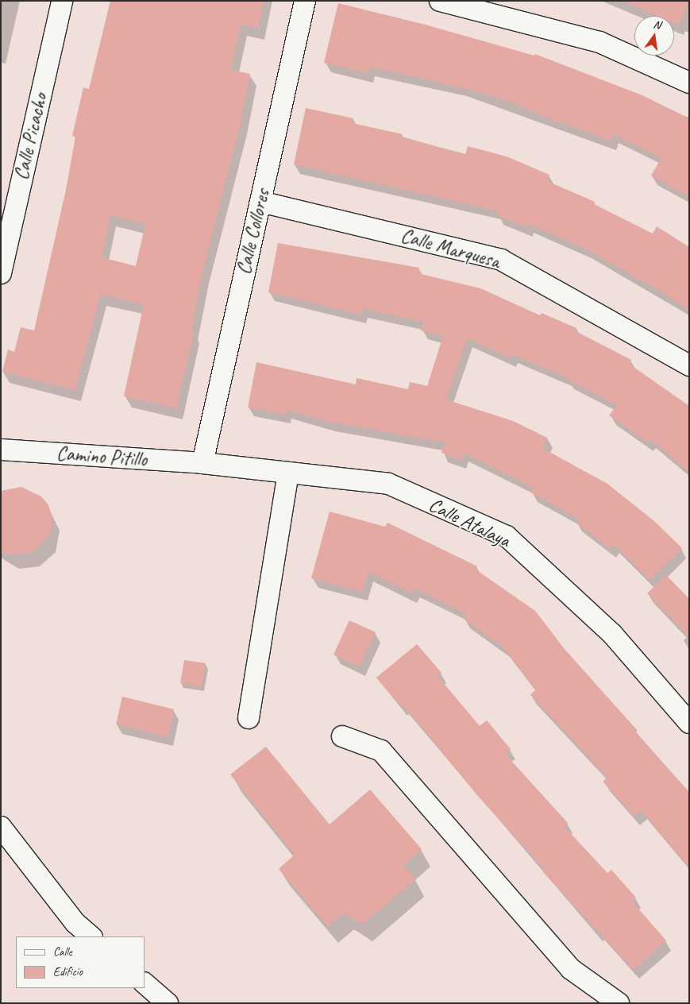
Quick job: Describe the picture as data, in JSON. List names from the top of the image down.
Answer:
{
  "streets": {
    "street": [
      "Calle Picacho",
      "Calle Collores",
      "Calle Marquesa",
      "Camino Pitillo",
      "Calle Atalaya"
    ]
  },
  "crossings": [
    ["Calle Collores", "Calle Marquesa"],
    ["Calle Collores", "Camino Pitillo"],
    ["Calle Collores", "Calle Atalaya"],
    ["Camino Pitillo", "Calle Atalaya"]
  ],
  "legend": ["Calle", "Edificio"],
  "north": "top"
}
